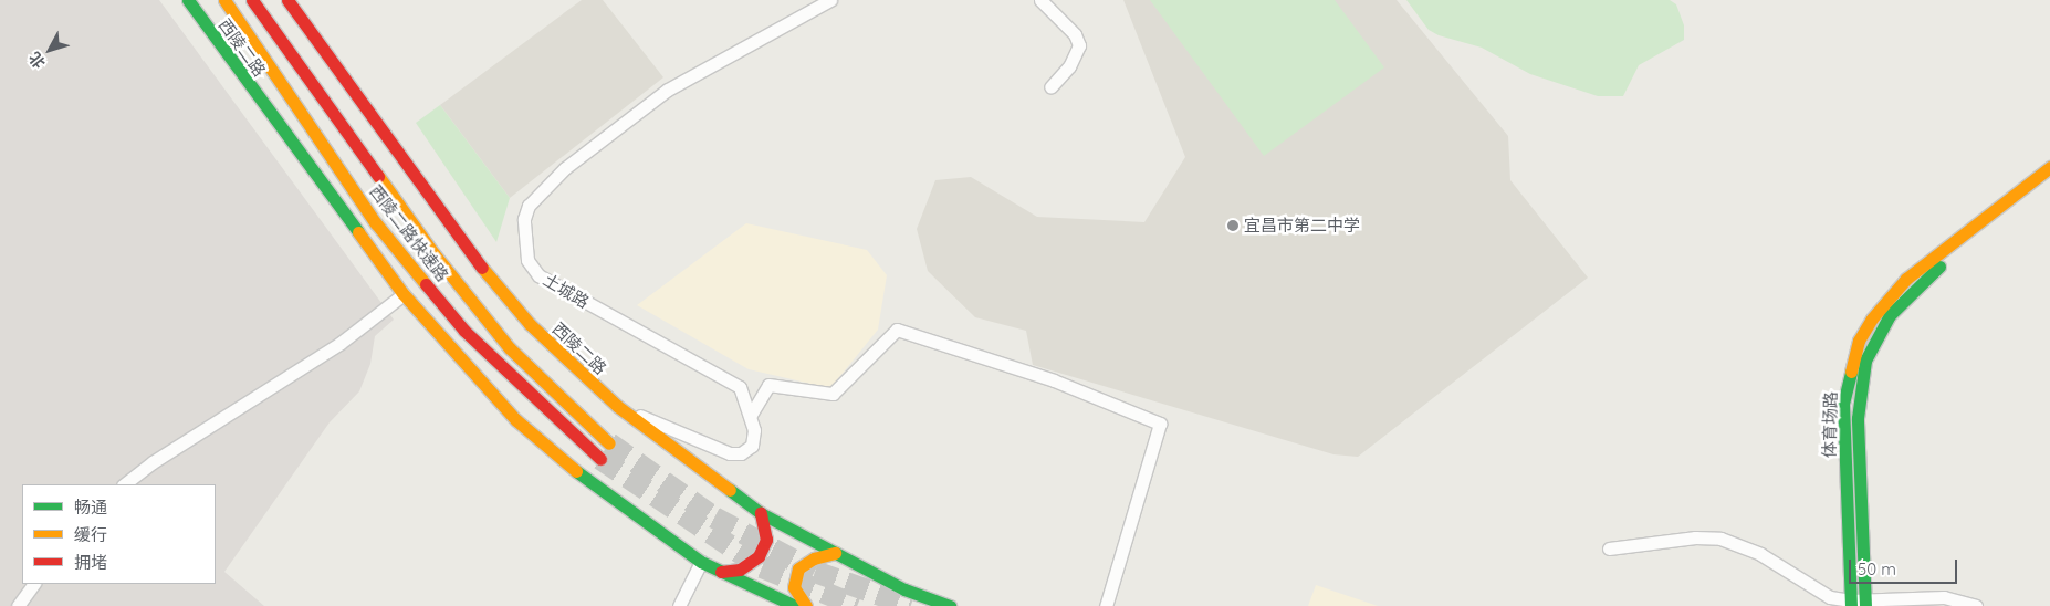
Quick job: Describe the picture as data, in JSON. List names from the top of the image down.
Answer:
{
  "streets": {
    "main road": ["西陵二路", "西陵二路快速路", "体育场路"],
    "street": ["土城路"]
  },
  "crossings": [
    ["西陵二路", "土城路"]
  ],
  "places": ["宜昌市第二中学"],
  "legend": ["畅通", "缓行", "拥堵"],
  "scale_bar": "50 m",
  "north": "bottom left"
}
